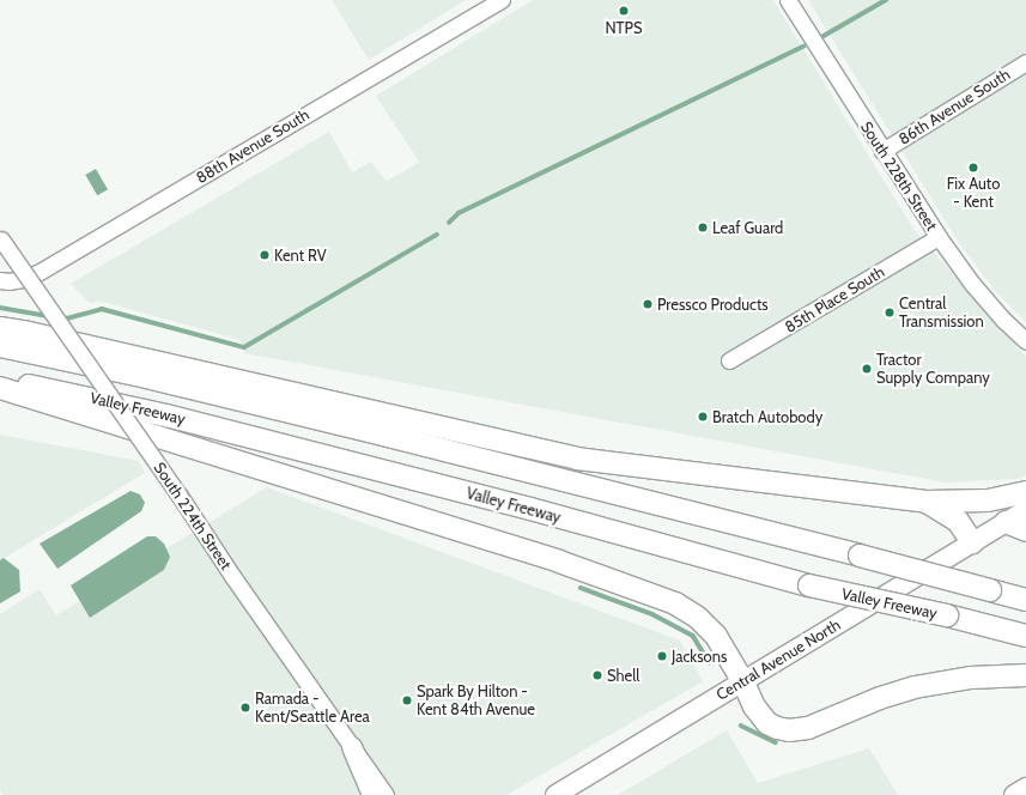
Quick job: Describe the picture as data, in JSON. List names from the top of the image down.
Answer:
{
  "streets": {
    "highway": ["Valley Freeway"],
    "main road": ["Central Avenue North"],
    "street": [
      "86th Avenue South",
      "88th Avenue South",
      "South 228th Street",
      "85th Place South",
      "South 224th Street"
    ]
  },
  "crossings": [
    ["86th Avenue South", "South 228th Street"],
    ["South 228th Street", "85th Place South"]
  ],
  "places": [
    "NTPS",
    "Fix Auto - Kent",
    "Leaf Guard",
    "Kent RV",
    "Pressco Products",
    "Central Transmission",
    "Tractor Supply Company",
    "Bratch Autobody",
    "Jacksons",
    "Shell",
    "Spark By Hilton - Kent 84th Avenue",
    "Ramada - Kent/Seattle Area"
  ]
}
